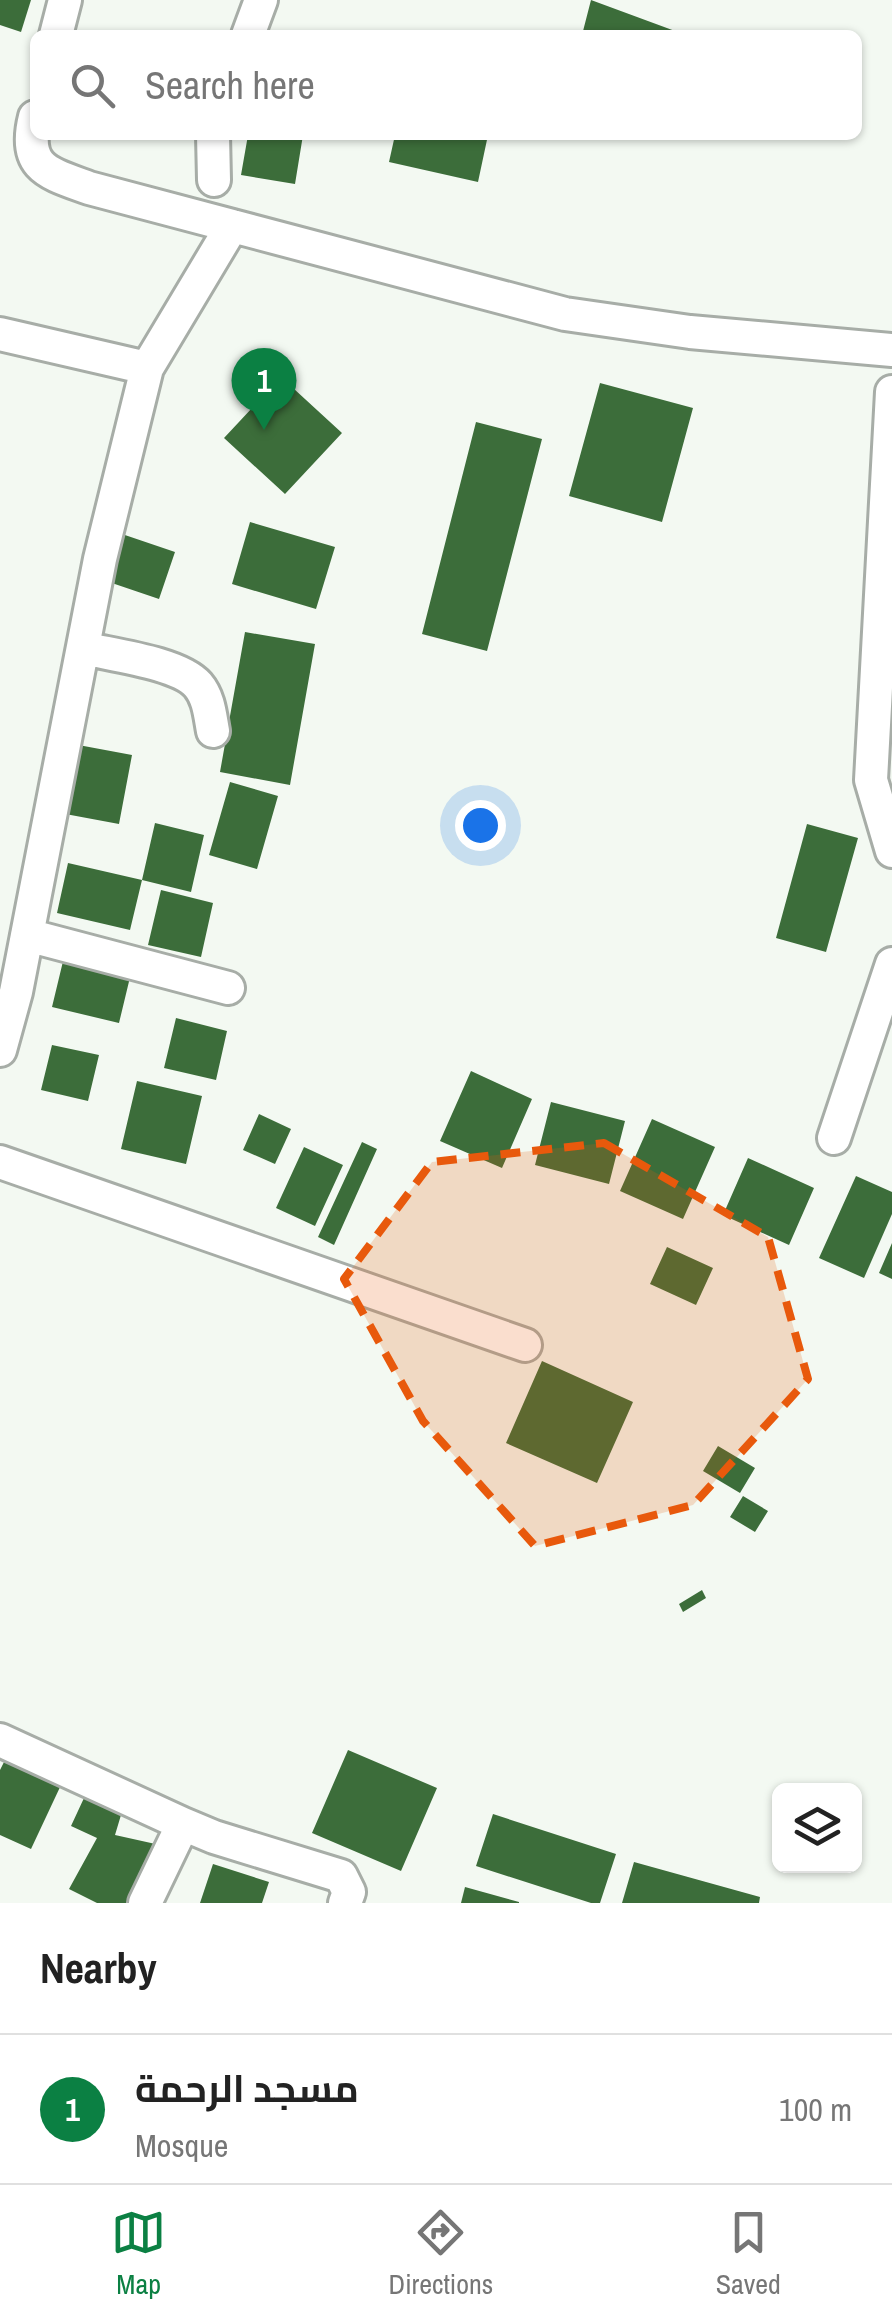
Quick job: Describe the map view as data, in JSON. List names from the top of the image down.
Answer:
{
  "page": {
    "search": "Search here",
    "pins": "1",
    "heading": "Nearby",
    "list": [
      {
        "mark": "1",
        "name": "مسجد الرحمة",
        "note": "Mosque",
        "value": "100 m"
      }
    ],
    "nav": ["Map", "Directions", "Saved"]
  }
}
